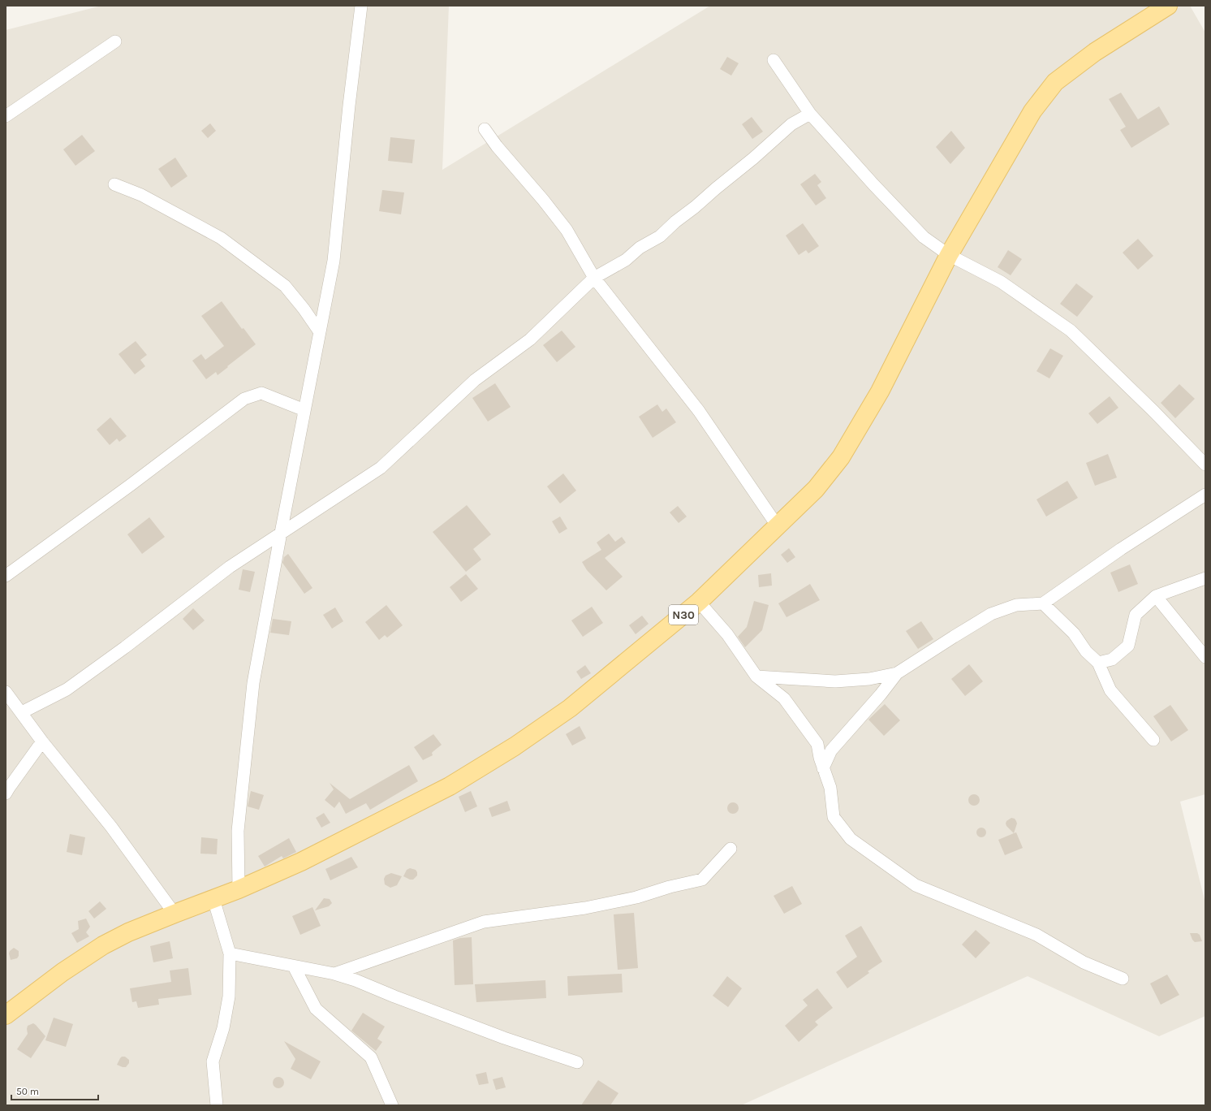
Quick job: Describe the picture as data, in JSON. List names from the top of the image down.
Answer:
{
  "streets": {
    "main road": ["N30"]
  },
  "scale_bar": "50 m"
}
